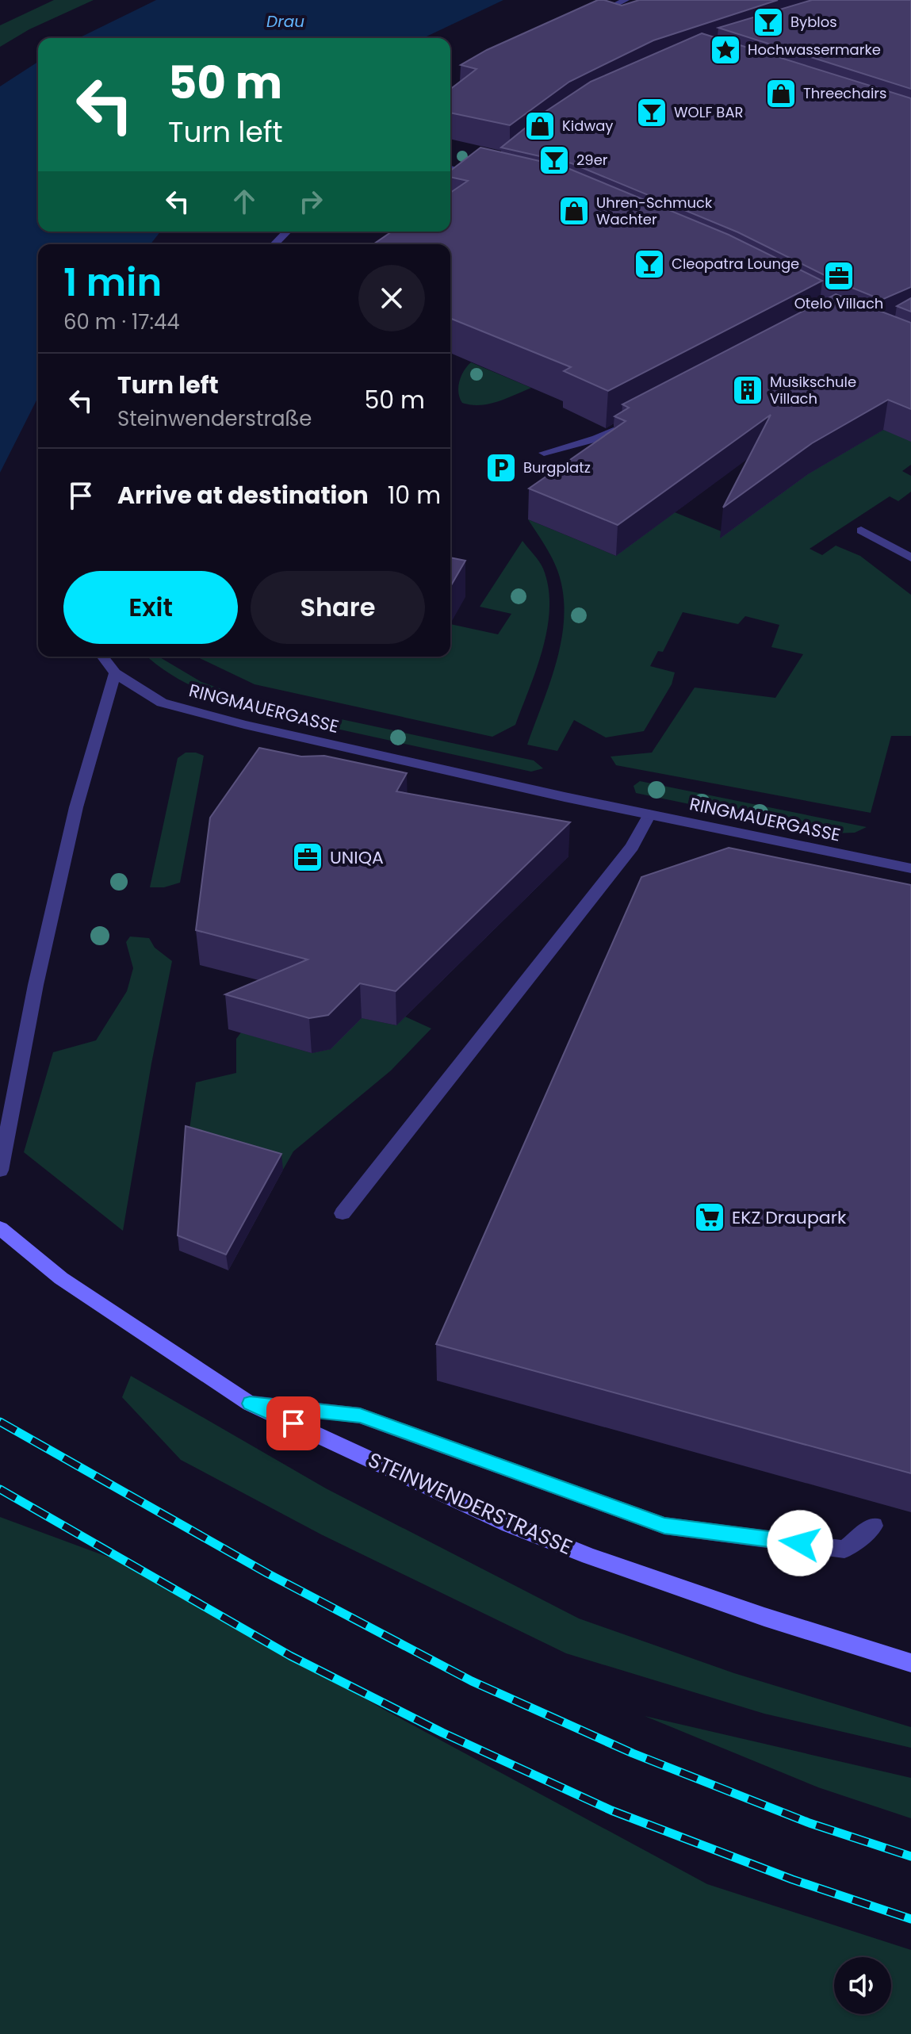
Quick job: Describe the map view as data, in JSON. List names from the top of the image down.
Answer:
{
  "streets": {
    "main road": ["STEINWENDERSTRASSE"],
    "street": ["RINGMAUERGASSE"]
  },
  "water": ["Drau"],
  "places": {
    "bar": [
      "Byblos",
      "WOLF BAR",
      "29er",
      "Cleopatra Lounge"
    ],
    "place": ["Hochwassermarke"],
    "shop": ["Threechairs", "Kidway", "Uhren-Schmuck Wachter"],
    "office": ["Otelo Villach", "UNIQA"],
    "building": ["Musikschule Villach"],
    "parking": ["Burgplatz"],
    "supermarket": ["EKZ Draupark"]
  },
  "page": {
    "turn": ["50 m", "Turn left"],
    "heading": ["1 min", "60 m · 17:44"],
    "list": [
      {
        "name": "Turn left",
        "note": "Steinwenderstraße",
        "value": "50 m"
      },
      {
        "name": "Arrive at destination",
        "value": "10 m"
      }
    ],
    "buttons": ["Exit", "Share"]
  }
}
